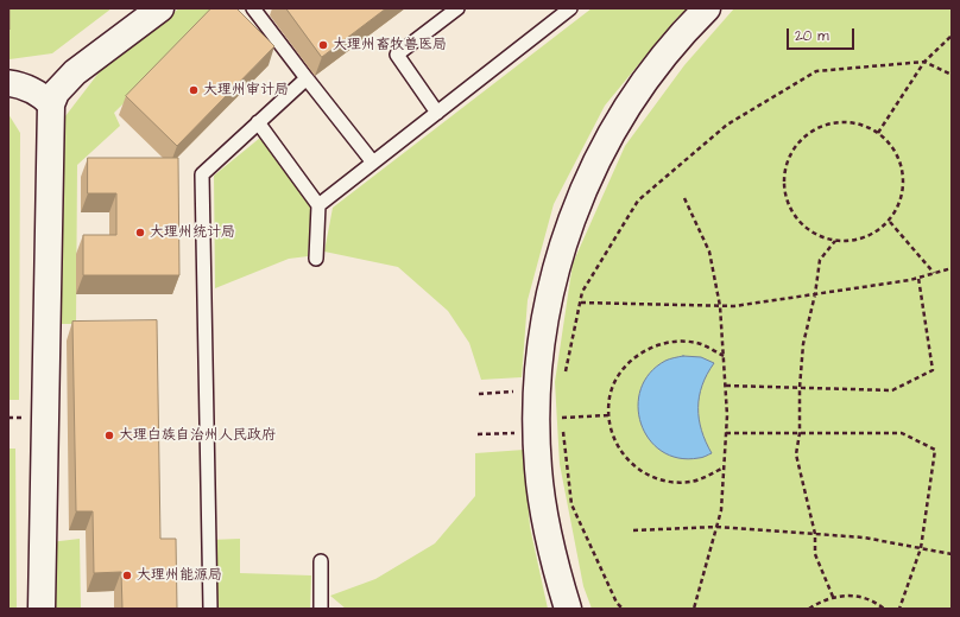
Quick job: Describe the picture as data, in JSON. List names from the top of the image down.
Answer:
{
  "places": [
    "大理州畜牧兽医局",
    "大理州审计局",
    "大理州统计局",
    "大理白族自治州人民政府",
    "大理州能源局"
  ],
  "scale_bar": "20 m"
}
